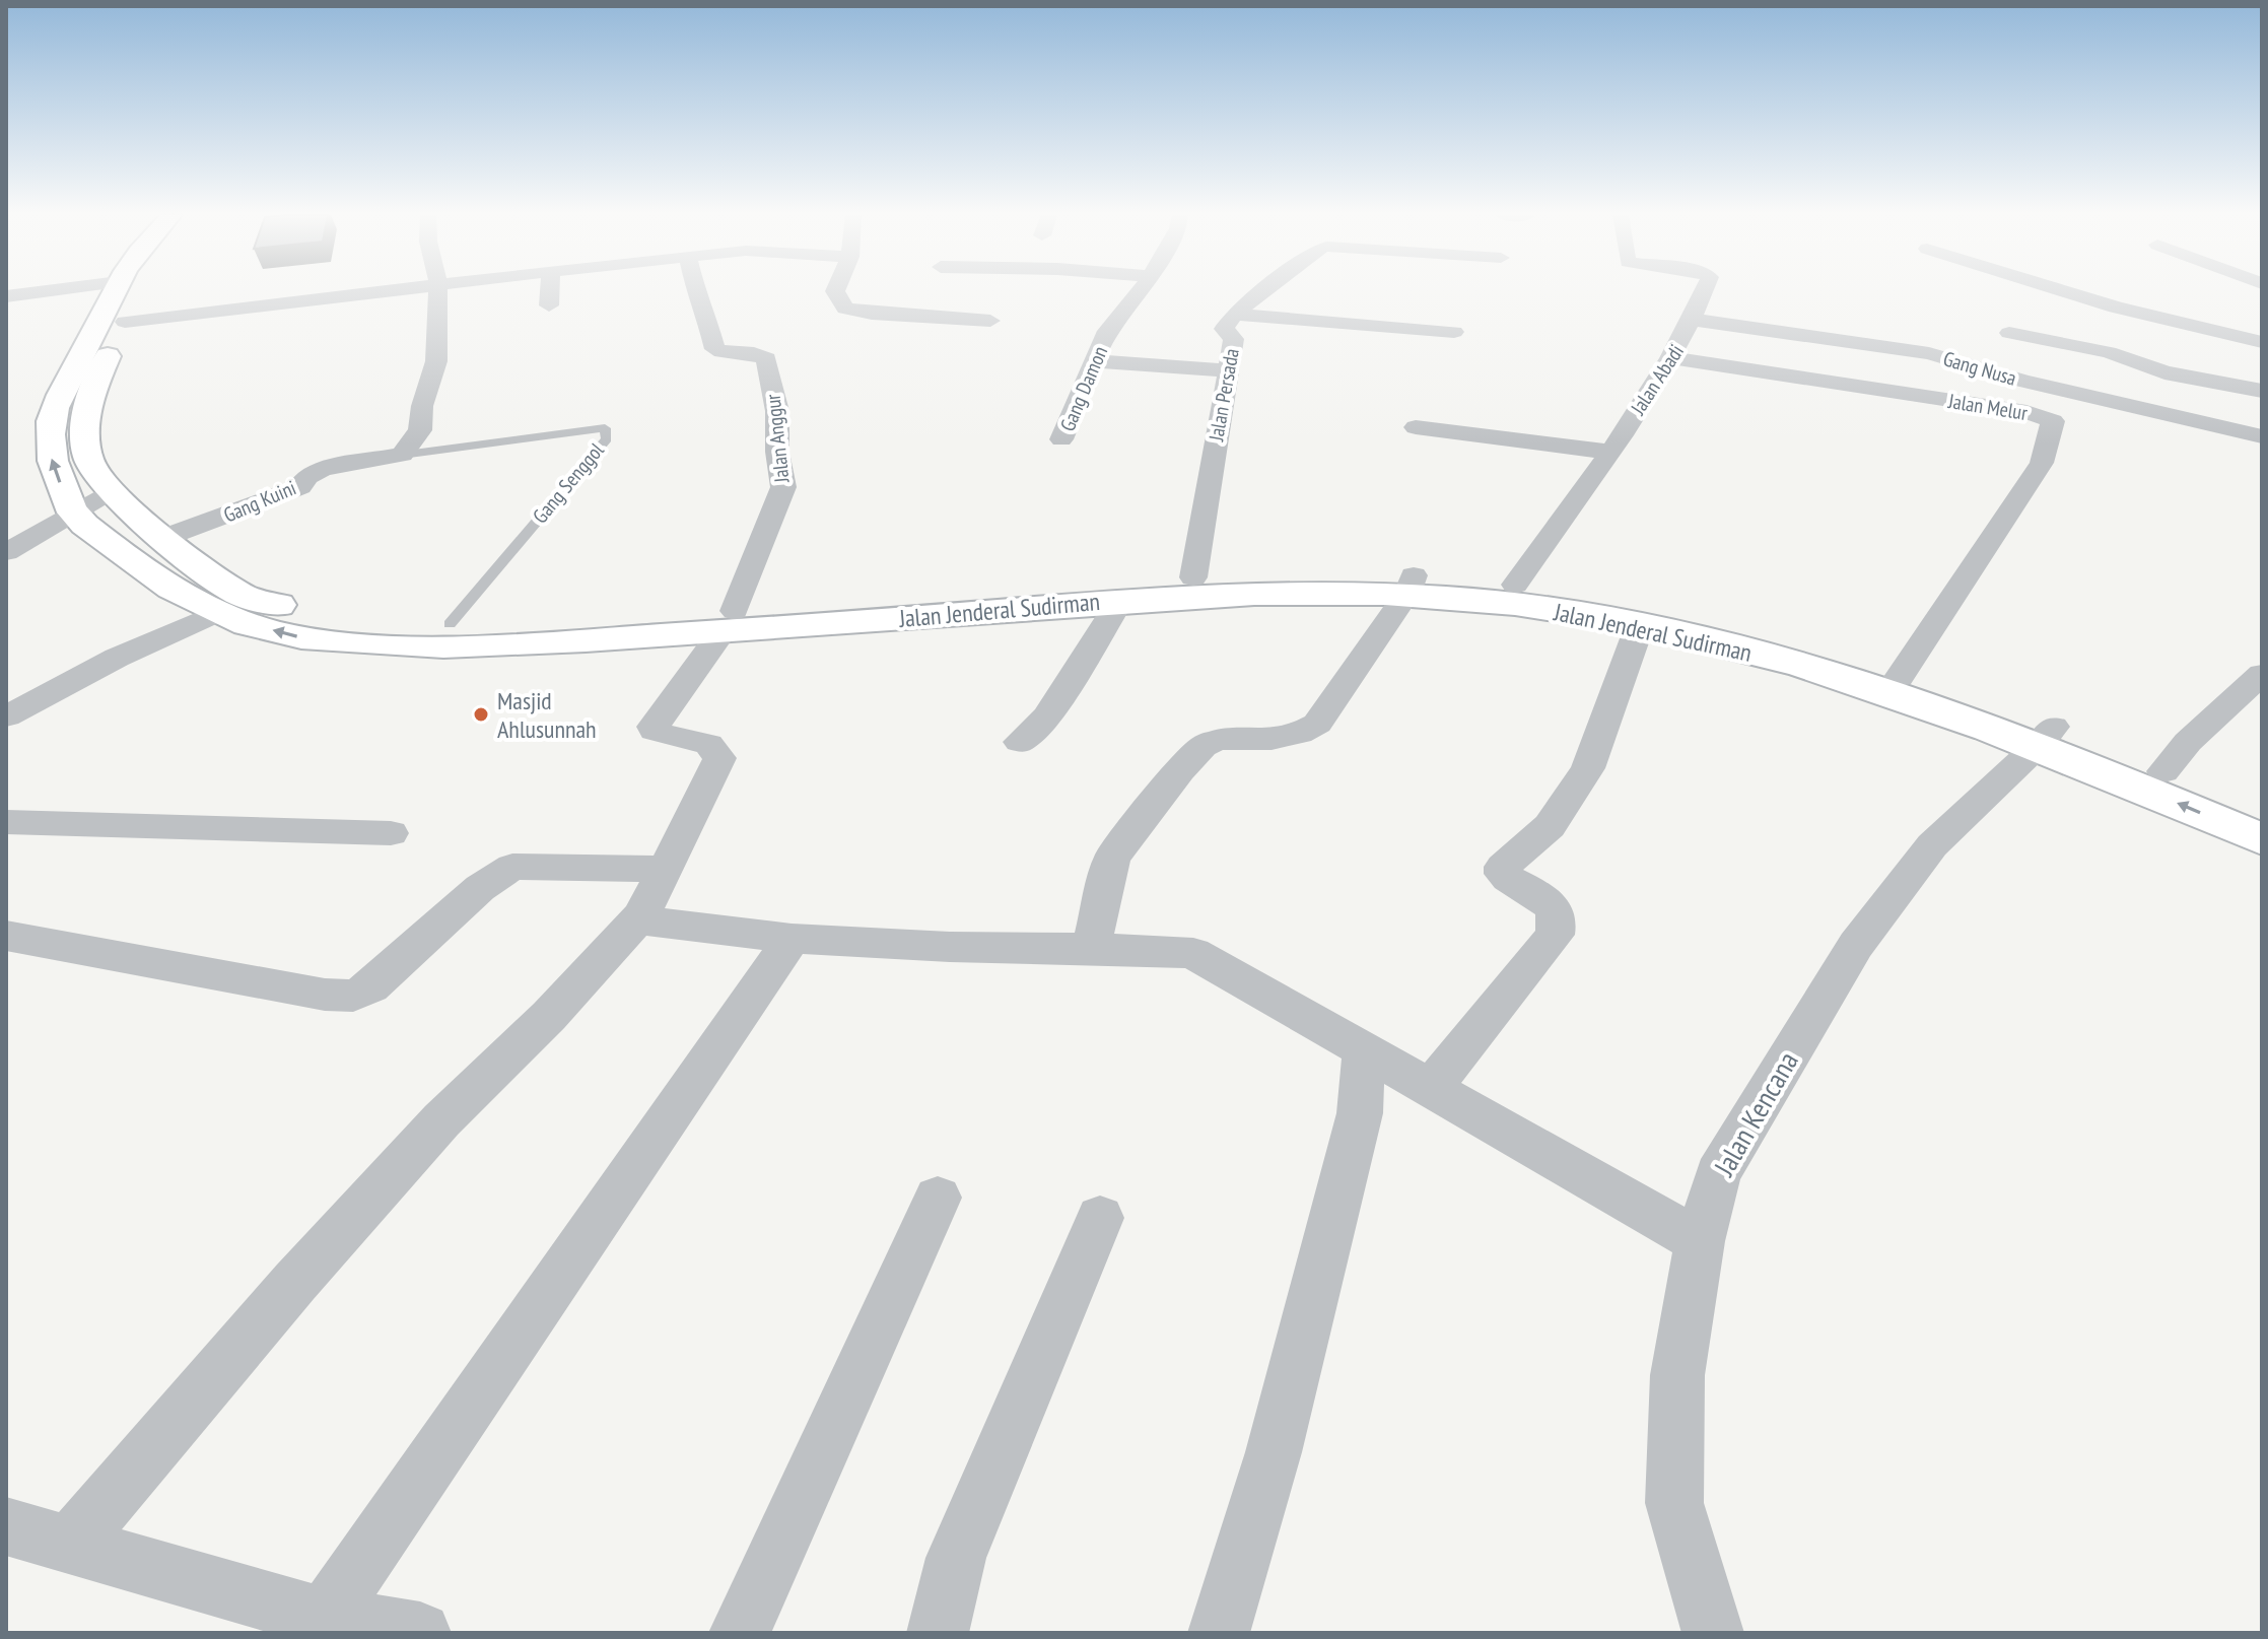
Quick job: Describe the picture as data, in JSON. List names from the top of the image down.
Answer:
{
  "streets": {
    "street": [
      "Gang Nusa",
      "Jalan Abadi",
      "Gang Damon",
      "Jalan Persada",
      "Jalan Melur",
      "Jalan Anggur",
      "Gang Kuini",
      "Jalan Jenderal Sudirman",
      "Jalan Kencana"
    ],
    "lane": ["Gang Senggol"]
  },
  "crossings": [
    ["Gang Nusa", "Jalan Abadi"],
    ["Jalan Abadi", "Jalan Melur"],
    ["Jalan Abadi", "Jalan Jenderal Sudirman"],
    ["Jalan Persada", "Jalan Jenderal Sudirman"],
    ["Jalan Melur", "Jalan Jenderal Sudirman"],
    ["Jalan Anggur", "Jalan Jenderal Sudirman"],
    ["Gang Senggol", "Gang Kuini"],
    ["Gang Senggol", "Jalan Jenderal Sudirman"],
    ["Gang Kuini", "Jalan Jenderal Sudirman"],
    ["Jalan Jenderal Sudirman", "Jalan Kencana"]
  ],
  "places": ["Masjid Ahlusunnah"]
}
